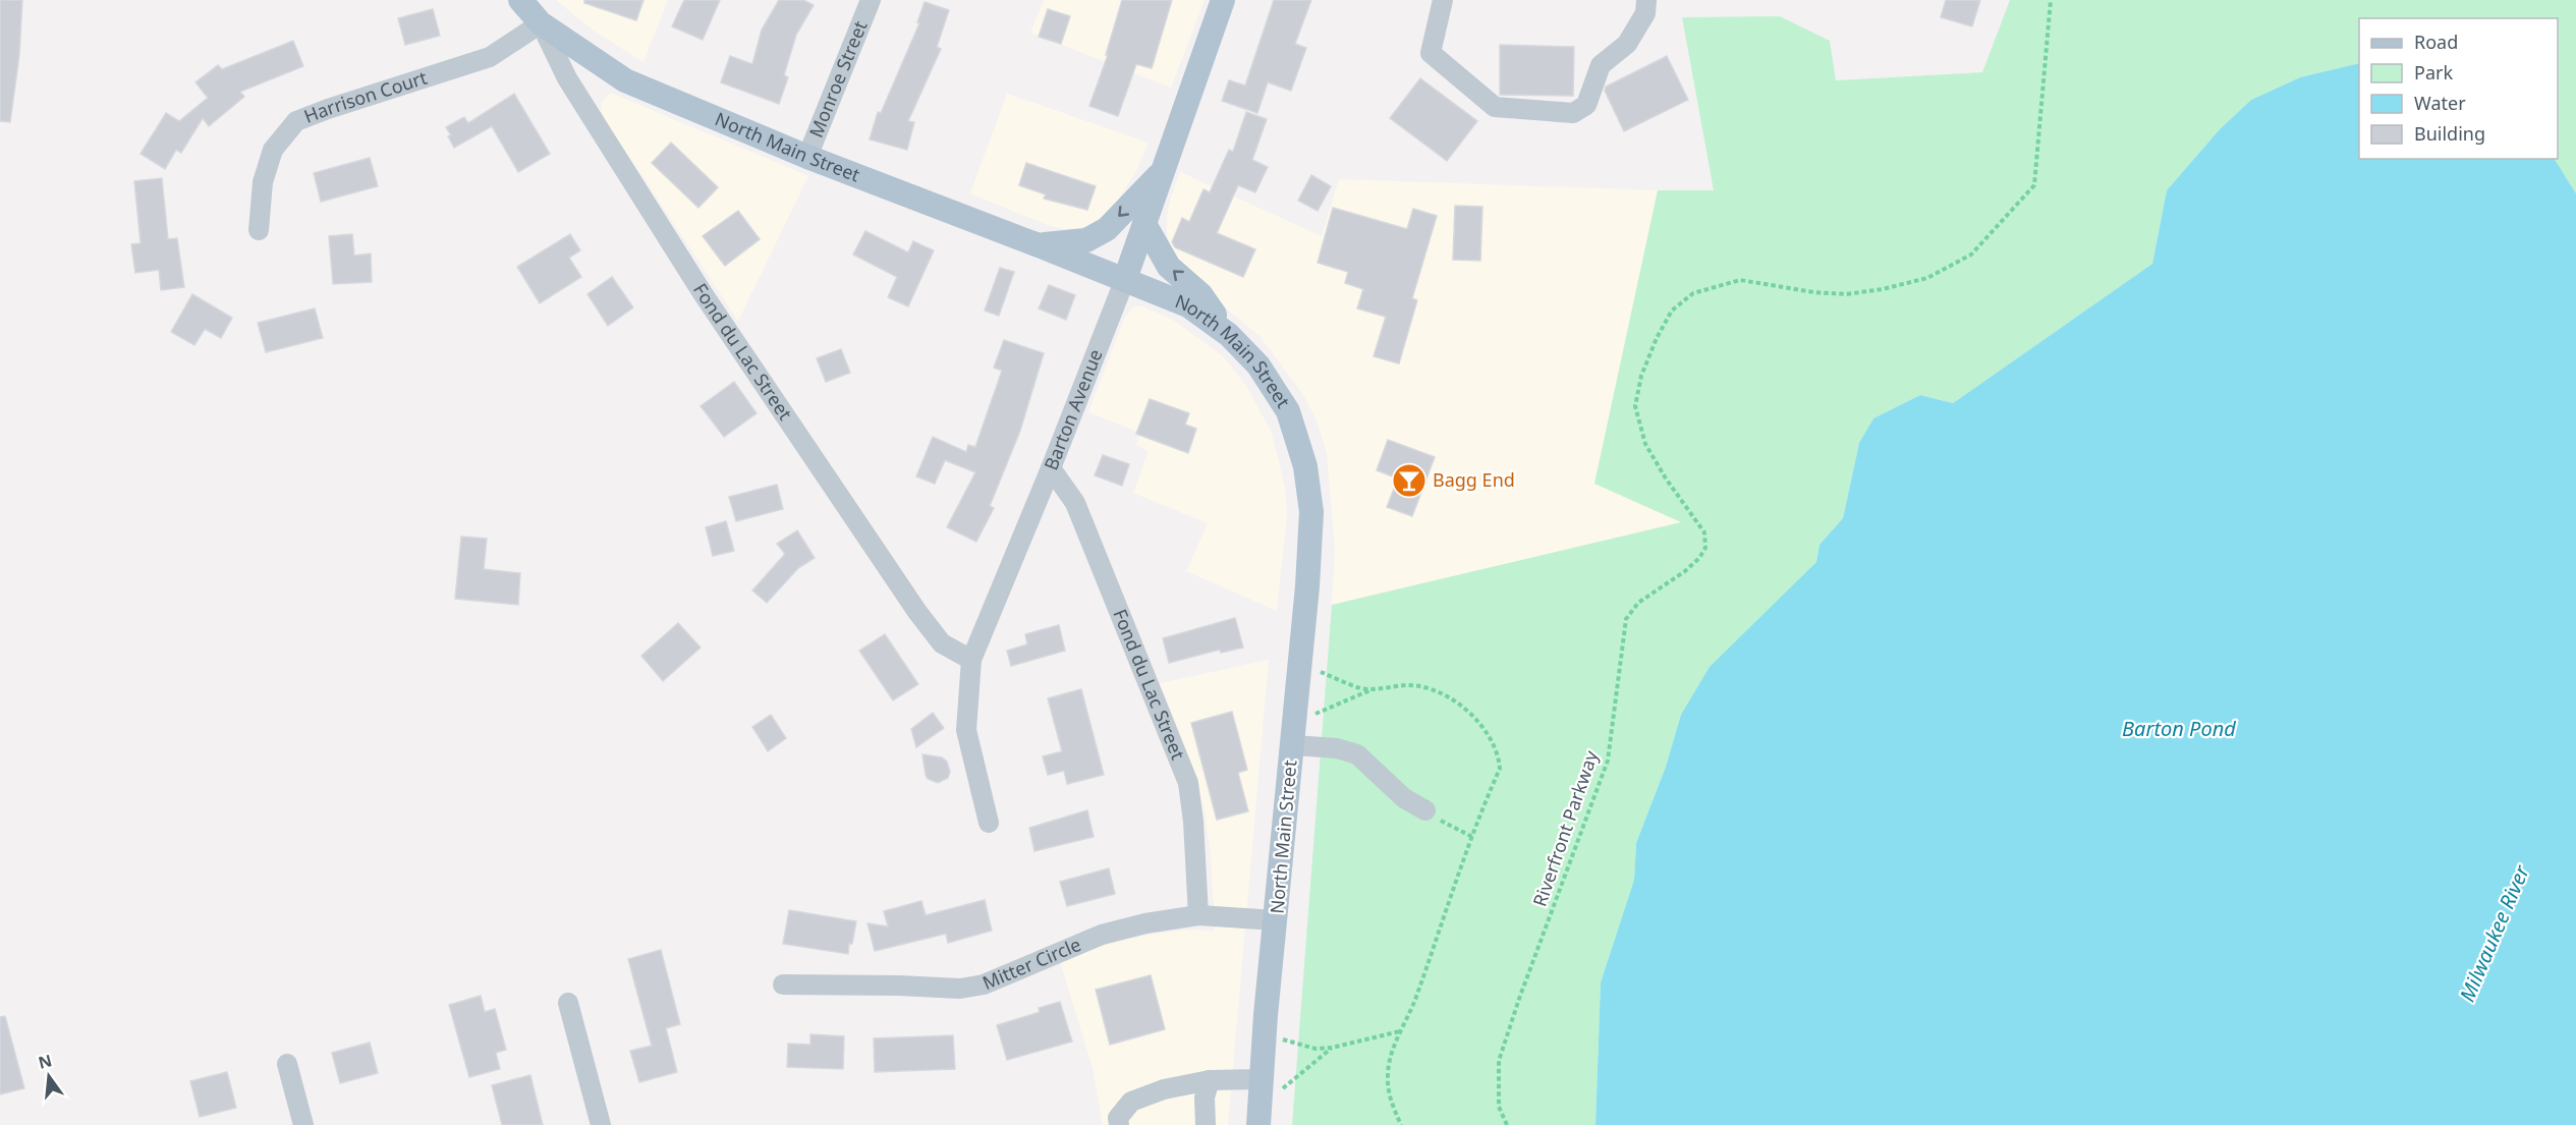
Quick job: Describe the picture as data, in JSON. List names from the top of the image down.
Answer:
{
  "streets": {
    "main road": ["North Main Street", "Barton Avenue"],
    "street": [
      "Monroe Street",
      "Harrison Court",
      "Fond du Lac Street",
      "Mitter Circle"
    ],
    "path": ["Riverfront Parkway"]
  },
  "crossings": [
    ["Monroe Street", "North Main Street"],
    ["Harrison Court", "North Main Street"],
    ["Harrison Court", "Fond du Lac Street"],
    ["North Main Street", "Fond du Lac Street"],
    ["North Main Street", "Barton Avenue"],
    ["North Main Street", "Mitter Circle"],
    ["Fond du Lac Street", "Barton Avenue"],
    ["Fond du Lac Street", "Mitter Circle"]
  ],
  "water": ["Barton Pond", "Milwaukee River"],
  "places": {
    "bar": ["Bagg End"]
  },
  "legend": [
    "Road",
    "Park",
    "Water",
    "Building"
  ],
  "north": "top"
}
